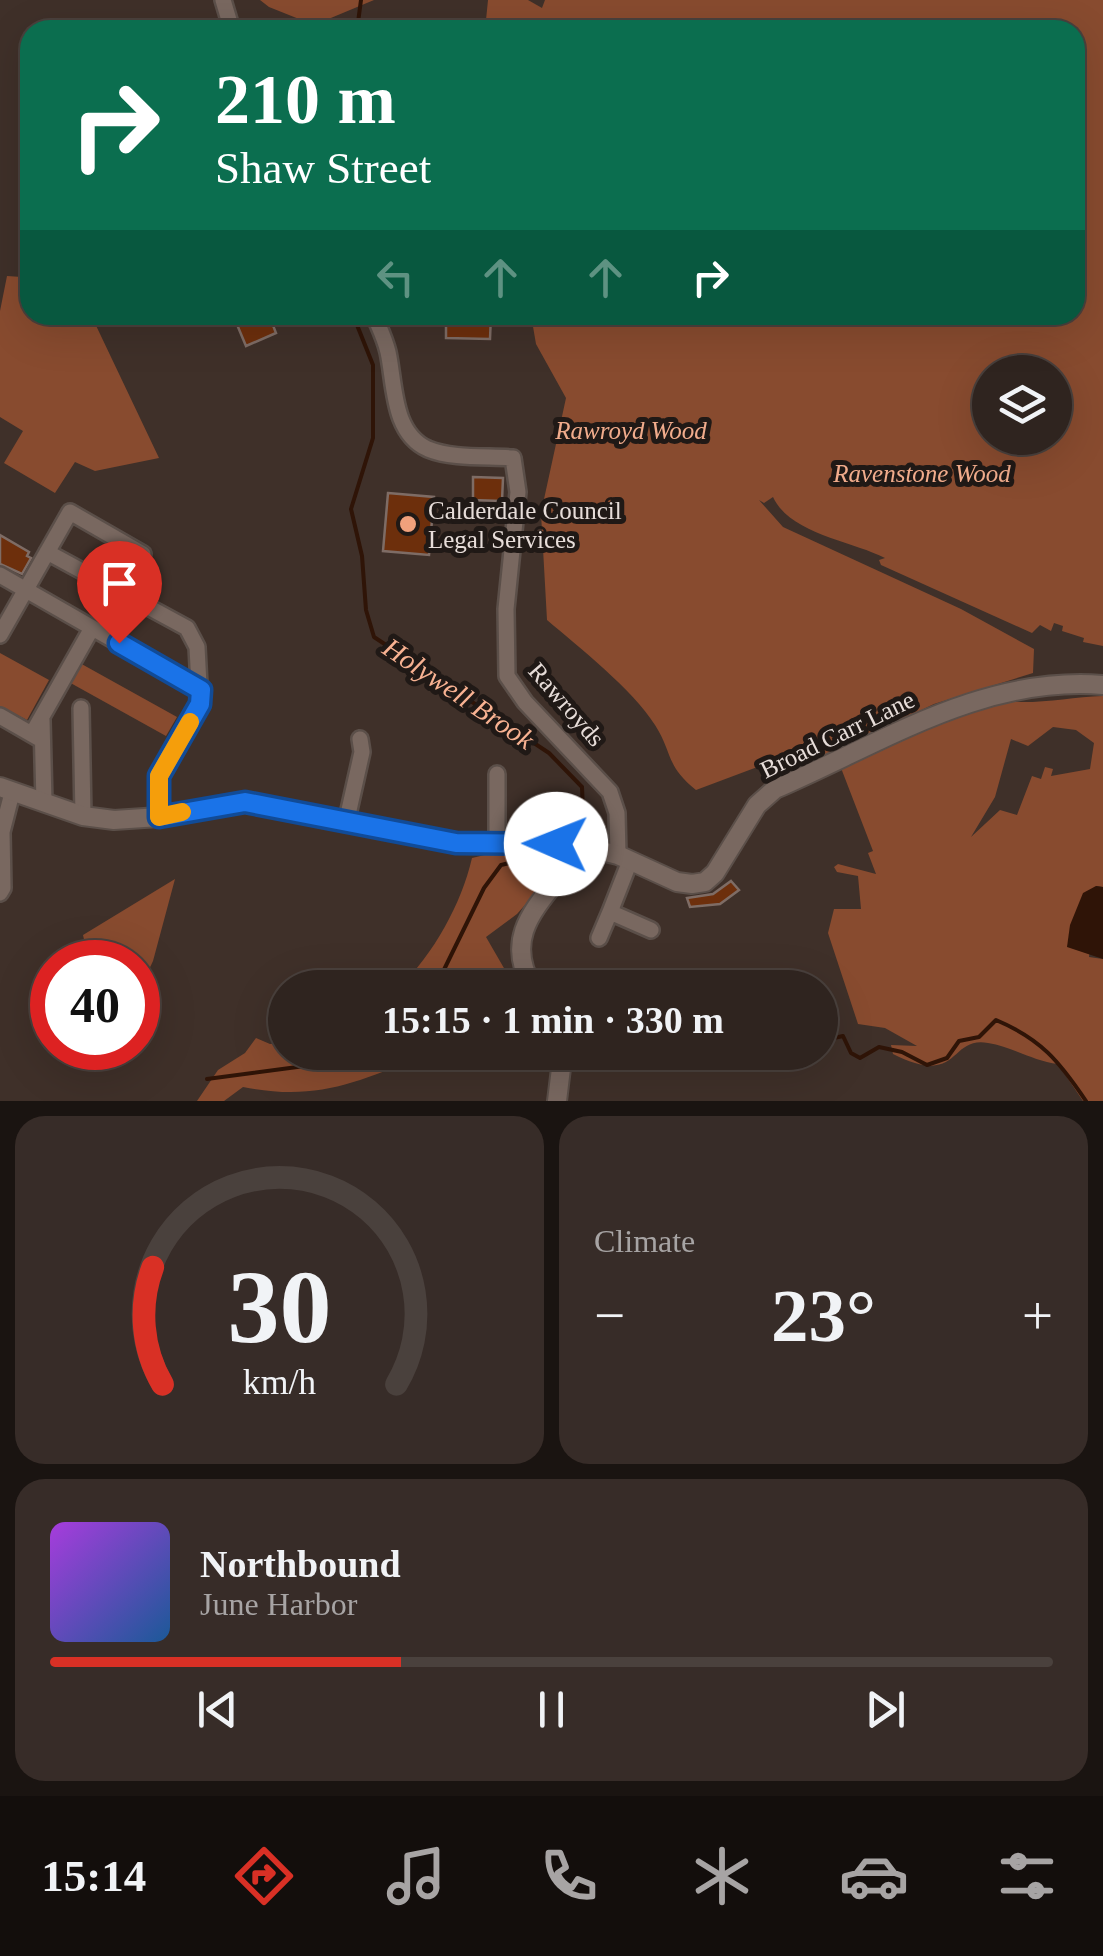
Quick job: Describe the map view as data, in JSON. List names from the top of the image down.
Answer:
{
  "streets": {
    "street": ["Rawroyds", "Broad Carr Lane"]
  },
  "crossings": [
    ["Rawroyds", "Broad Carr Lane"]
  ],
  "water": ["Holywell Brook"],
  "parks": ["Rawroyd Wood", "Ravenstone Wood"],
  "places": ["Calderdale Council Legal Services"],
  "page": {
    "turn": ["210 m", "Shaw Street"],
    "limit": "40",
    "trip": "15:15 · 1 min · 330 m",
    "tile": "Climate",
    "heat": ["−", "23°", "+"],
    "song": ["Northbound", "June Harbor"],
    "tabs": "15:14",
    "gauge": ["30", "km/h"]
  }
}
